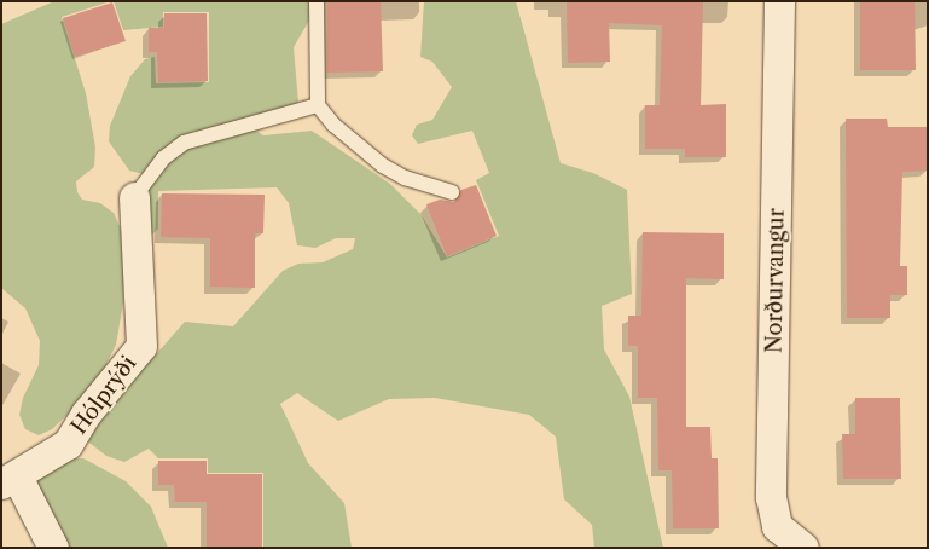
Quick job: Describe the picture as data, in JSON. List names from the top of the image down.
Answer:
{
  "streets": {
    "street": ["Norðurvangur", "Hólprýði"]
  }
}
